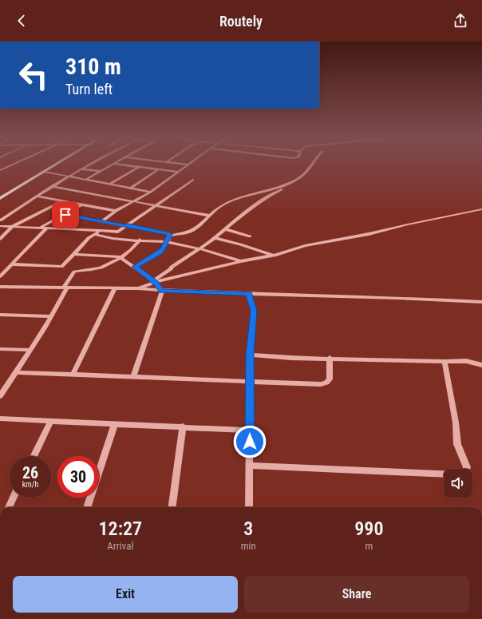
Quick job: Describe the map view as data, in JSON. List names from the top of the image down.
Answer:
{
  "page": {
    "header": "Routely",
    "turn": ["310 m", "Turn left"],
    "speed": "26 km/h",
    "limit": "30",
    "eta": [
      "12:27",
      "Arrival",
      "3",
      "min",
      "990",
      "m"
    ],
    "buttons": ["Exit", "Share"]
  }
}
